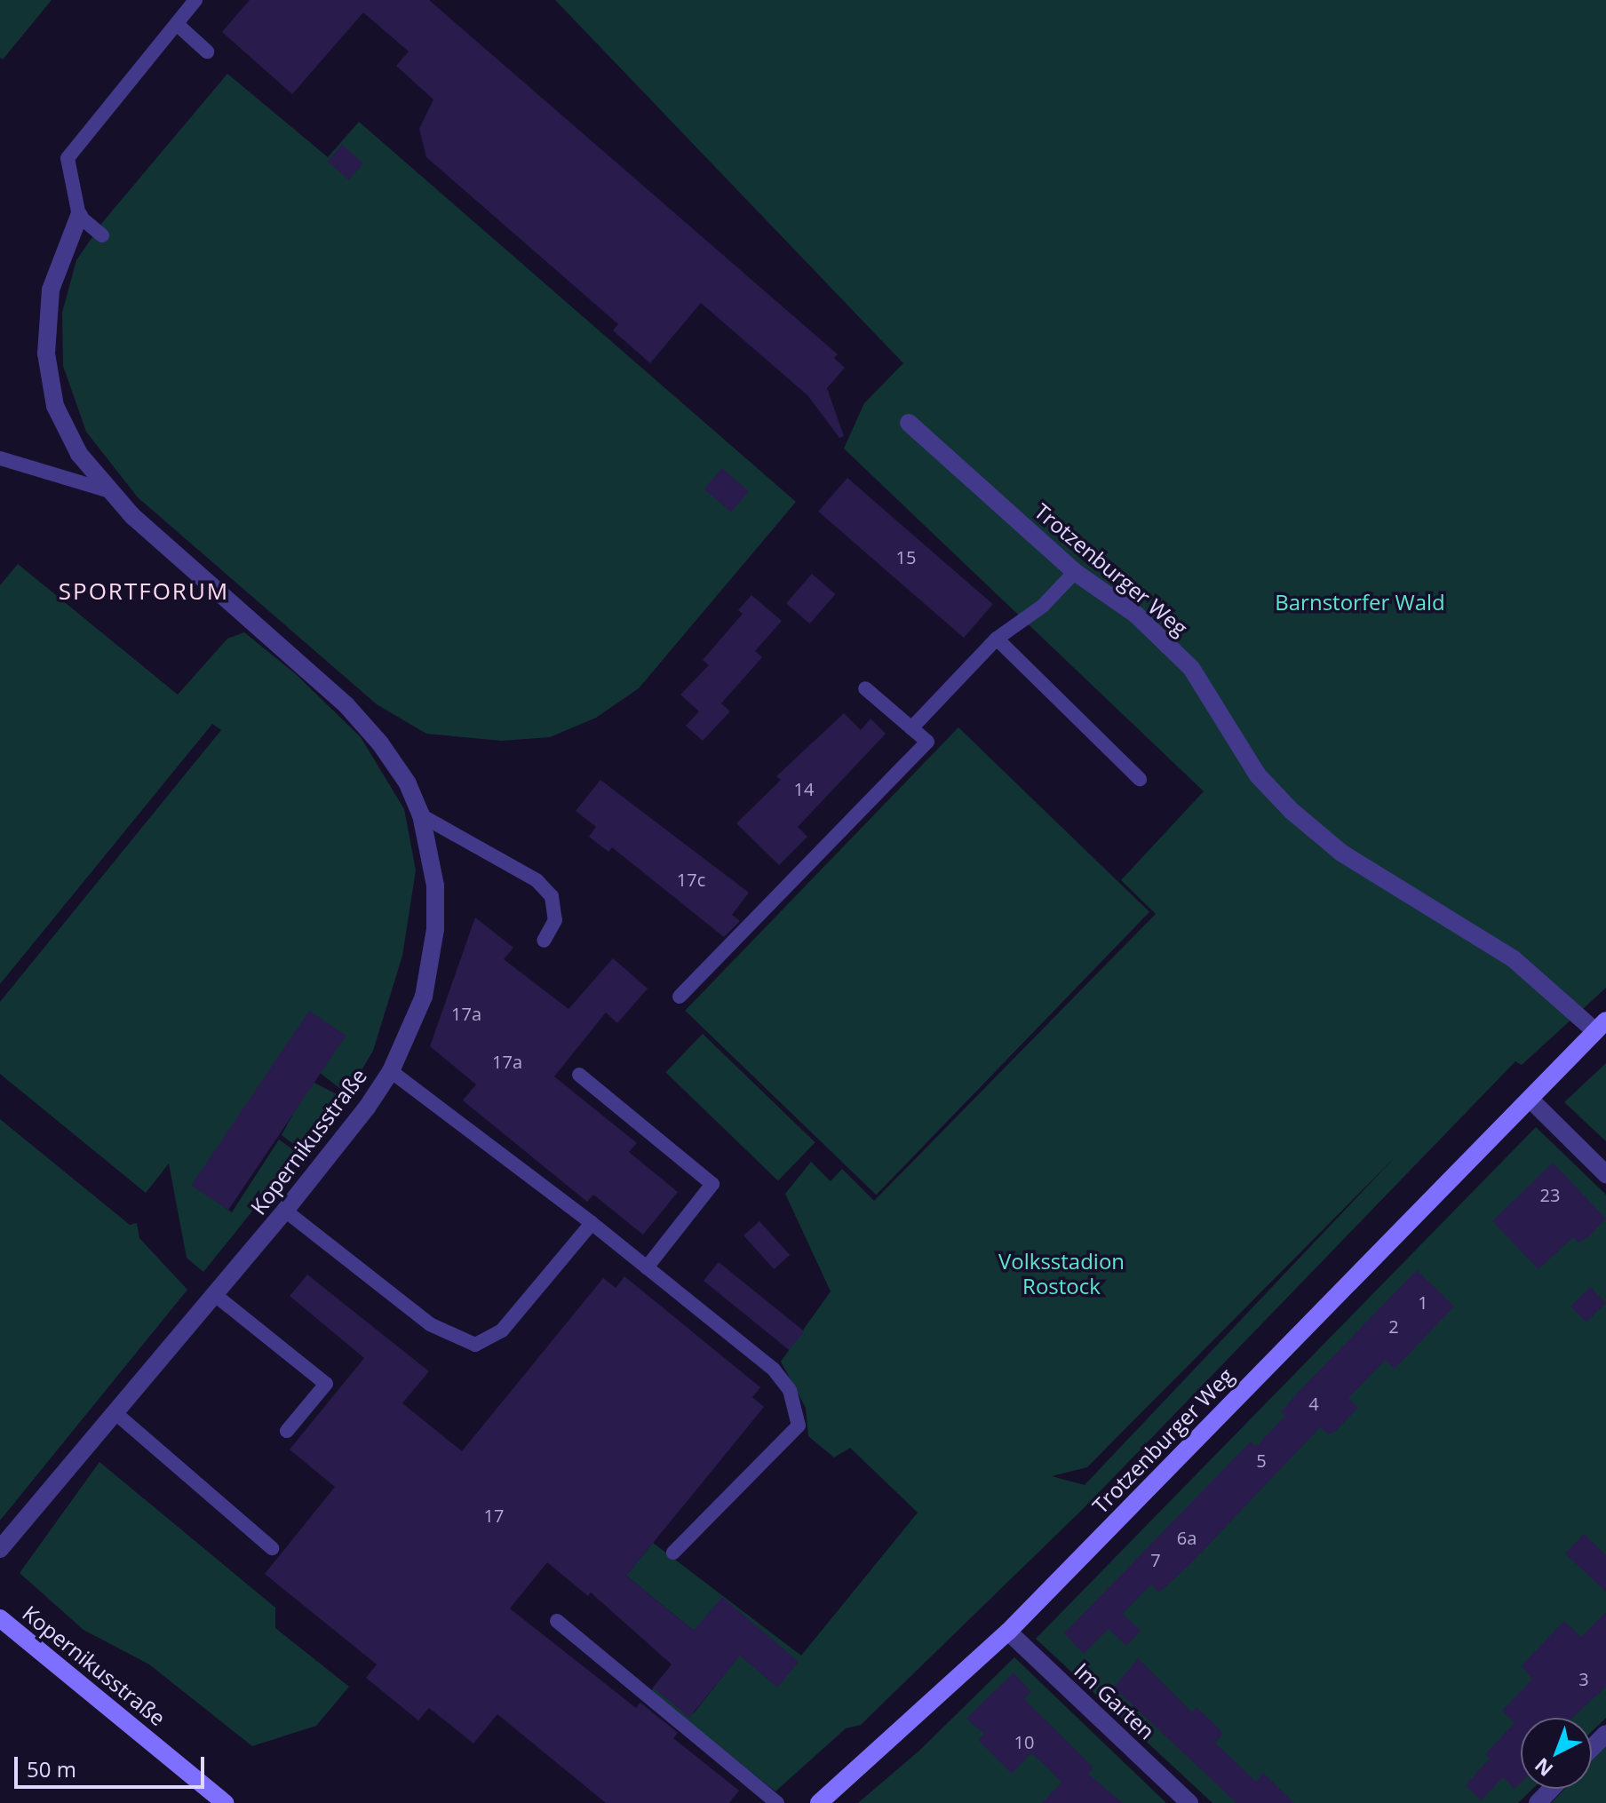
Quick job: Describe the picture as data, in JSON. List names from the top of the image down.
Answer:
{
  "streets": {
    "street": ["Trotzenburger Weg", "Kopernikusstraße", "Im Garten"]
  },
  "crossings": [
    ["Trotzenburger Weg", "Im Garten"]
  ],
  "districts": ["SPORTFORUM"],
  "parks": ["Barnstorfer Wald", "Volksstadion Rostock"],
  "house_numbers": [
    "15",
    "14",
    "17c",
    "17a",
    "17a",
    "23",
    "1",
    "2",
    "4",
    "5",
    "17",
    "6a",
    "7",
    "3",
    "10"
  ],
  "scale_bar": "50 m",
  "north": "bottom left"
}
